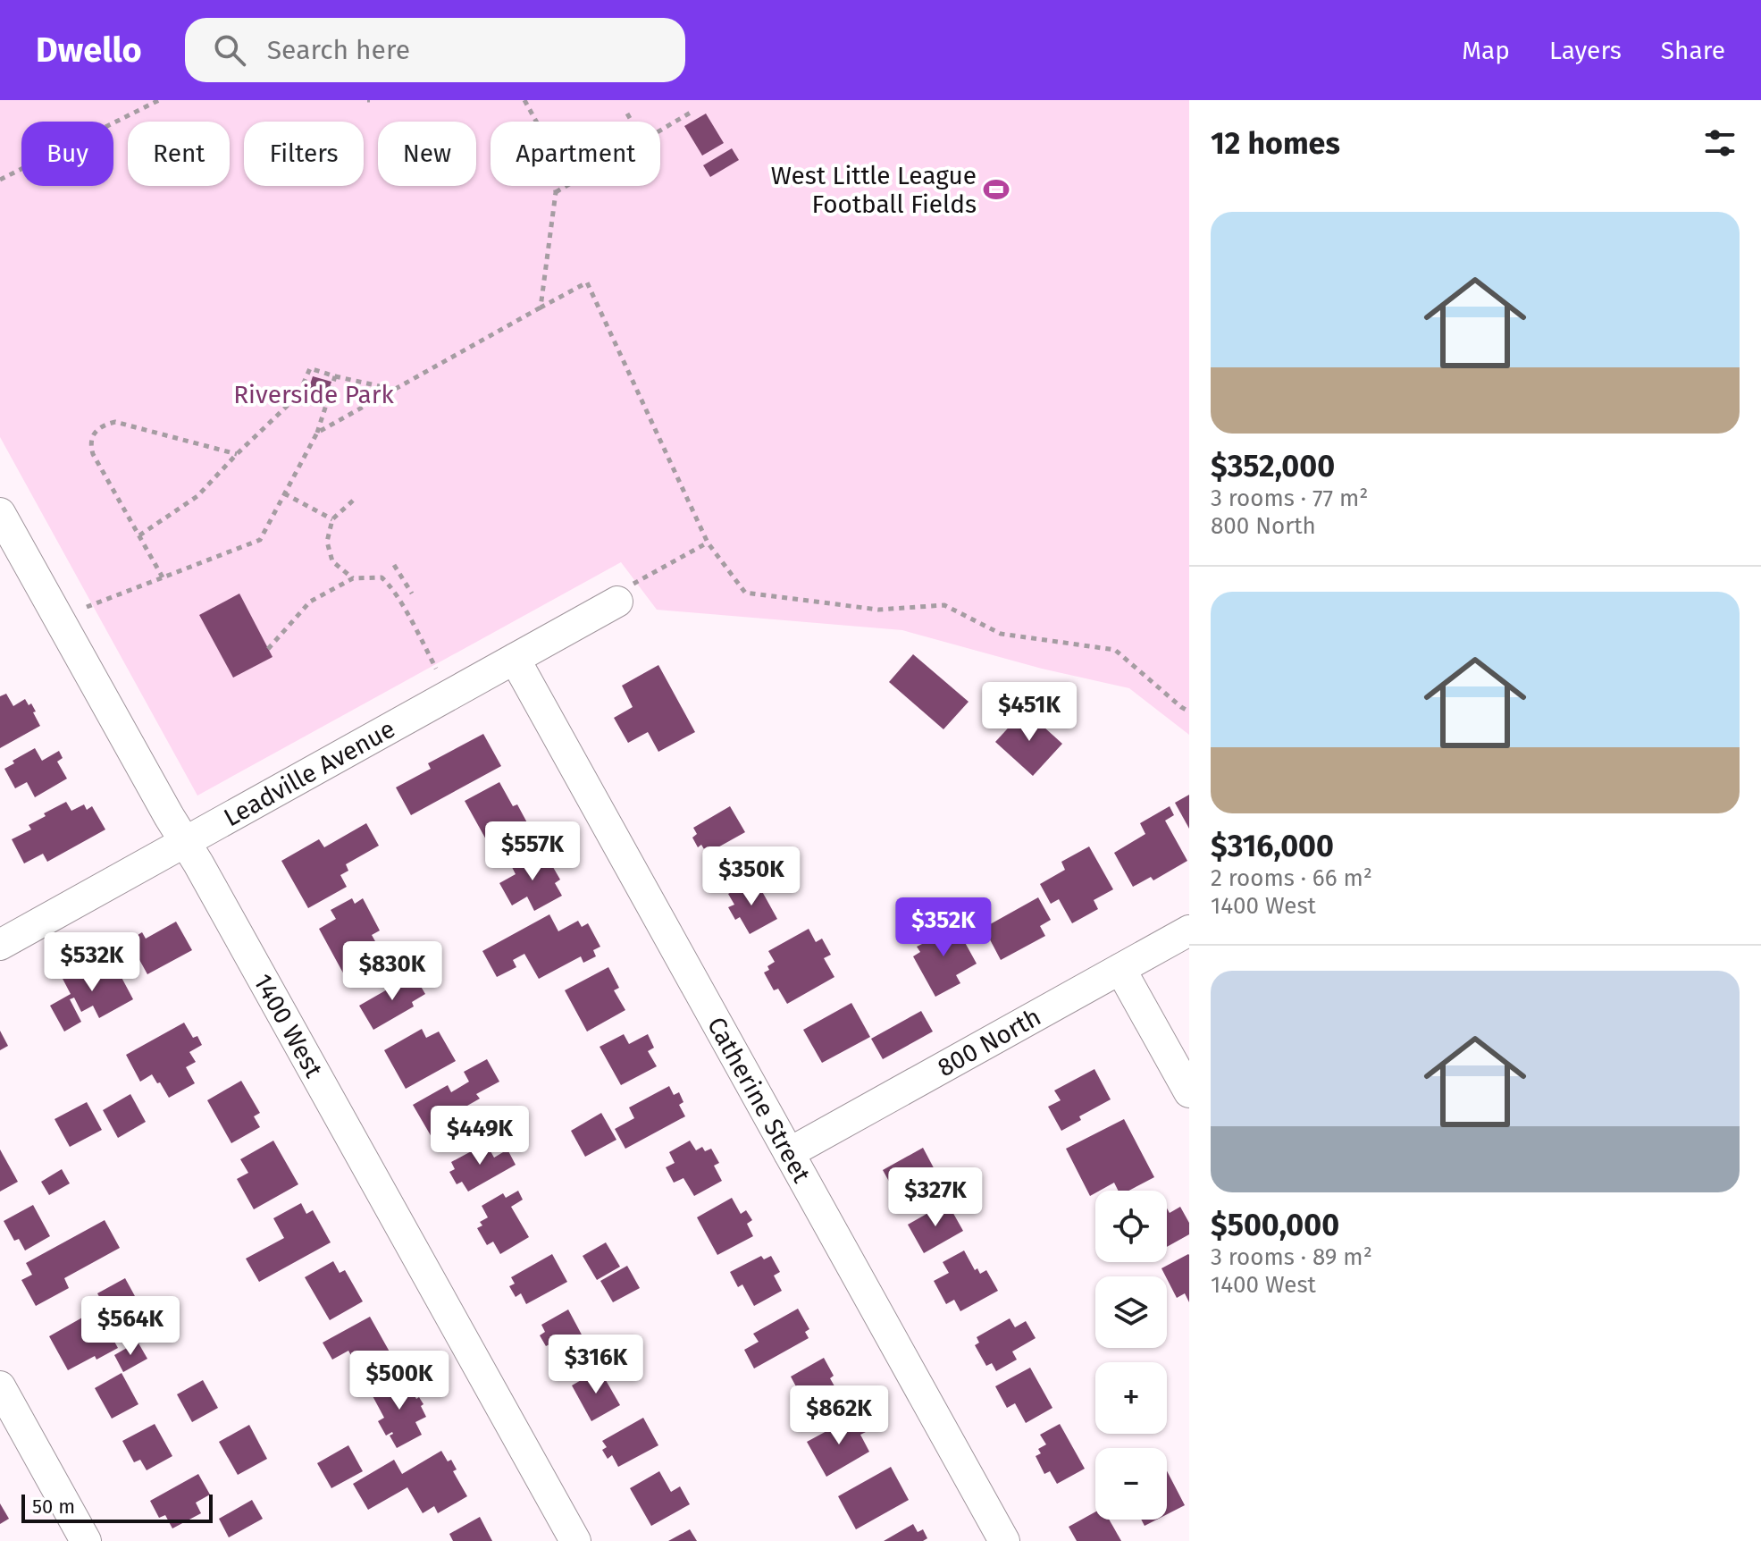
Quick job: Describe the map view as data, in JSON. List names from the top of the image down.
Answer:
{
  "streets": {
    "street": [
      "Leadville Avenue",
      "1400 West",
      "800 North",
      "Catherine Street"
    ]
  },
  "crossings": [
    ["Leadville Avenue", "1400 West"],
    ["Leadville Avenue", "Catherine Street"],
    ["800 North", "Catherine Street"]
  ],
  "parks": ["Riverside Park"],
  "places": {
    "sports": ["West Little League Football Fields"]
  },
  "scale_bar": "50 m",
  "page": {
    "header": "Dwello",
    "search": "Search here",
    "nav": ["Map", "Layers", "Share"],
    "heading": "12 homes",
    "chip": [
      "Buy",
      "Rent",
      "Filters",
      "New",
      "Apartment"
    ],
    "list": [
      {
        "name": "$352,000",
        "note": "3 rooms · 77 m² · 800 North"
      },
      {
        "name": "$316,000",
        "note": "2 rooms · 66 m² · 1400 West"
      },
      {
        "name": "$500,000",
        "note": "3 rooms · 89 m² · 1400 West"
      }
    ],
    "price": [
      "$451K",
      "$557K",
      "$350K",
      "$352K",
      "$532K",
      "$830K",
      "$449K",
      "$327K",
      "$564K",
      "$316K",
      "$500K",
      "$862K"
    ],
    "map_buttons": ["+", "−"],
    "scale": "50 m"
  }
}
